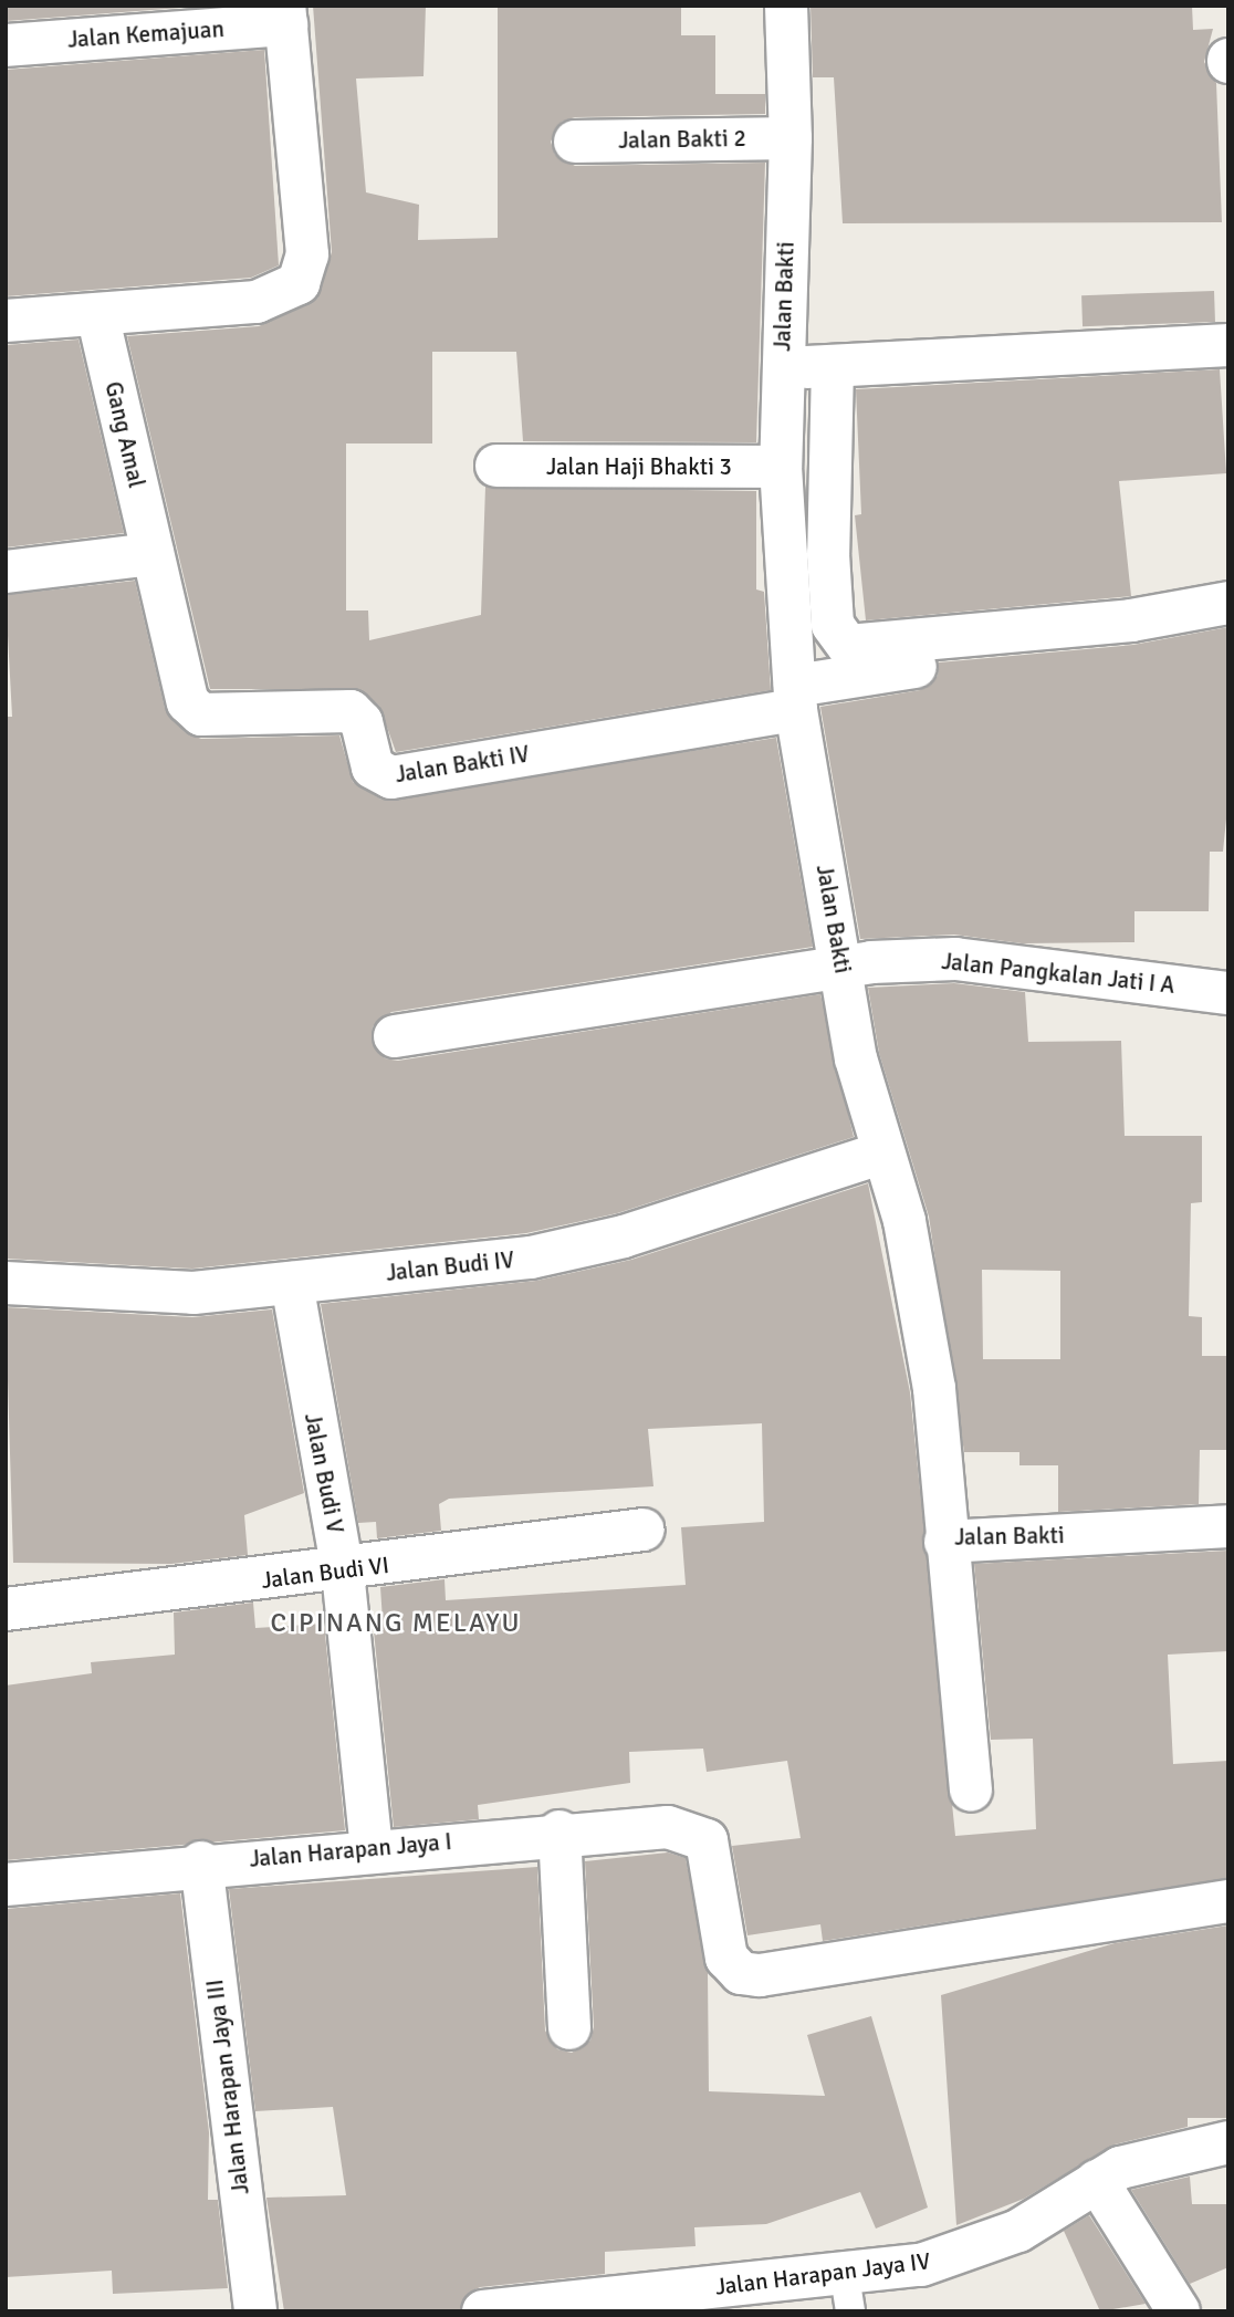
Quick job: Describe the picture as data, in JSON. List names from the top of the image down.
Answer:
{
  "streets": {
    "street": [
      "Jalan Kemajuan",
      "Jalan Bakti 2",
      "Jalan Bakti",
      "Gang Amal",
      "Jalan Haji Bhakti 3",
      "Jalan Bakti IV",
      "Jalan Pangkalan Jati I A",
      "Jalan Budi IV",
      "Jalan Budi V",
      "Jalan Budi VI",
      "Jalan Harapan Jaya I",
      "Jalan Harapan Jaya III",
      "Jalan Harapan Jaya IV"
    ]
  },
  "crossings": [
    ["Jalan Bakti 2", "Jalan Bakti"],
    ["Jalan Bakti", "Jalan Haji Bhakti 3"],
    ["Jalan Bakti", "Jalan Bakti IV"],
    ["Jalan Bakti", "Jalan Pangkalan Jati I A"],
    ["Jalan Bakti", "Jalan Budi IV"],
    ["Gang Amal", "Jalan Bakti IV"],
    ["Jalan Budi IV", "Jalan Budi V"],
    ["Jalan Budi V", "Jalan Budi VI"],
    ["Jalan Budi V", "Jalan Harapan Jaya I"],
    ["Jalan Harapan Jaya I", "Jalan Harapan Jaya III"]
  ],
  "districts": ["CIPINANG MELAYU"]
}
